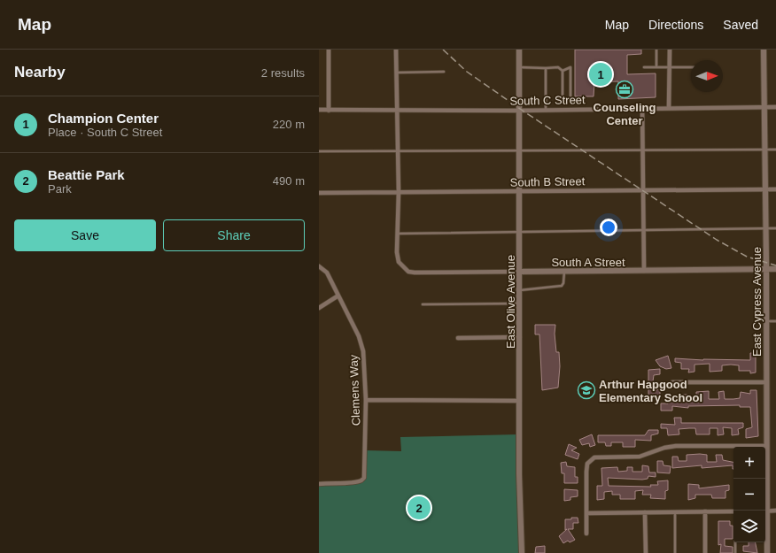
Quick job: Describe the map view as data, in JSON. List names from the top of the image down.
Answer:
{
  "streets": {
    "street": [
      "South C Street",
      "South B Street",
      "South A Street",
      "East Olive Avenue",
      "East Cypress Avenue",
      "Clemens Way"
    ]
  },
  "crossings": [
    ["South C Street", "East Olive Avenue"],
    ["South C Street", "East Cypress Avenue"],
    ["South B Street", "East Olive Avenue"],
    ["South B Street", "East Cypress Avenue"],
    ["South A Street", "East Olive Avenue"],
    ["South A Street", "East Cypress Avenue"]
  ],
  "places": {
    "office": ["Counseling Center"],
    "school or university": ["Arthur Hapgood Elementary School"]
  },
  "north": "right",
  "page": {
    "header": "Map",
    "nav": ["Map", "Directions", "Saved"],
    "heading": ["Nearby", "2 results"],
    "pins": ["1", "2"],
    "list": [
      {
        "mark": "1",
        "name": "Champion Center",
        "note": "Place · South C Street",
        "value": "220 m"
      },
      {
        "mark": "2",
        "name": "Beattie Park",
        "note": "Park",
        "value": "490 m"
      }
    ],
    "buttons": ["Save", "Share"],
    "map_buttons": ["+", "−"]
  }
}
